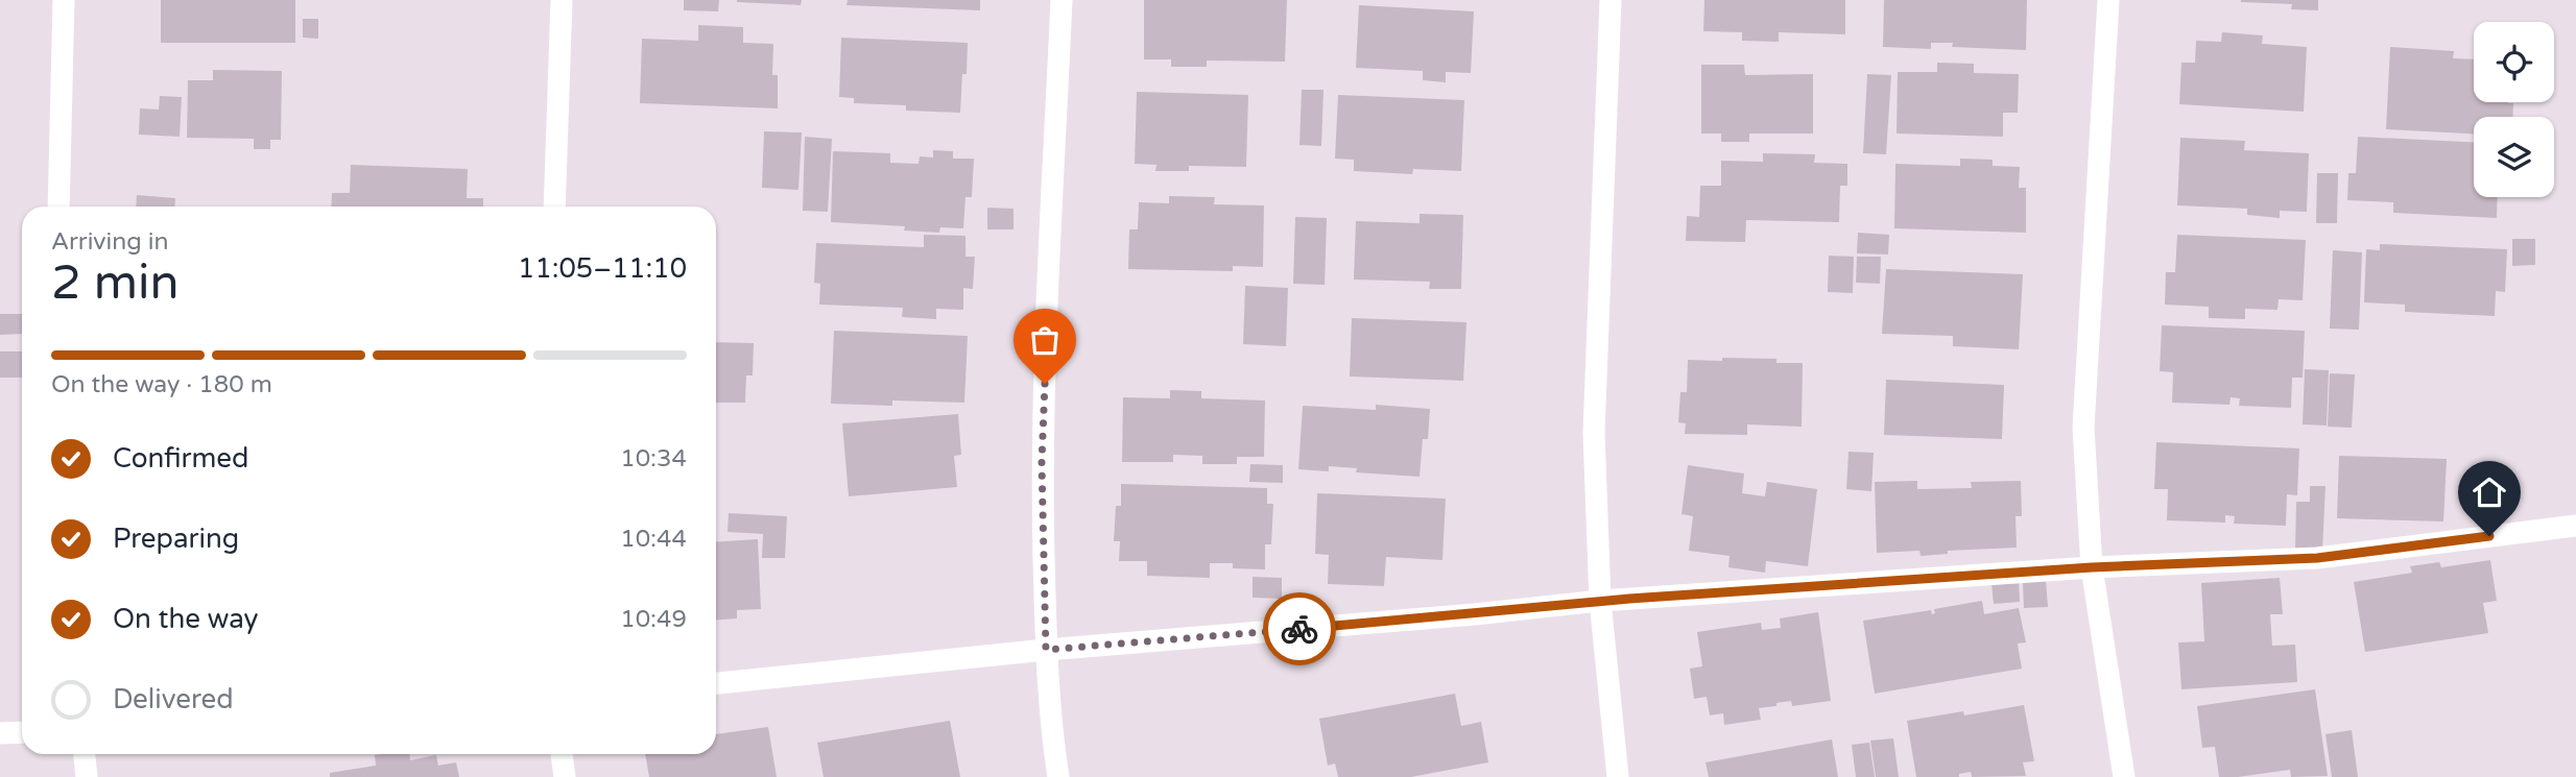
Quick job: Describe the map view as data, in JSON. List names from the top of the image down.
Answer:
{
  "page": {
    "heading": ["2 min", "Arriving in", "11:05–11:10"],
    "bar": "On the way · 180 m",
    "list": [
      ["Confirmed", "10:34"],
      ["Preparing", "10:44"],
      ["On the way", "10:49"],
      "Delivered"
    ]
  }
}
